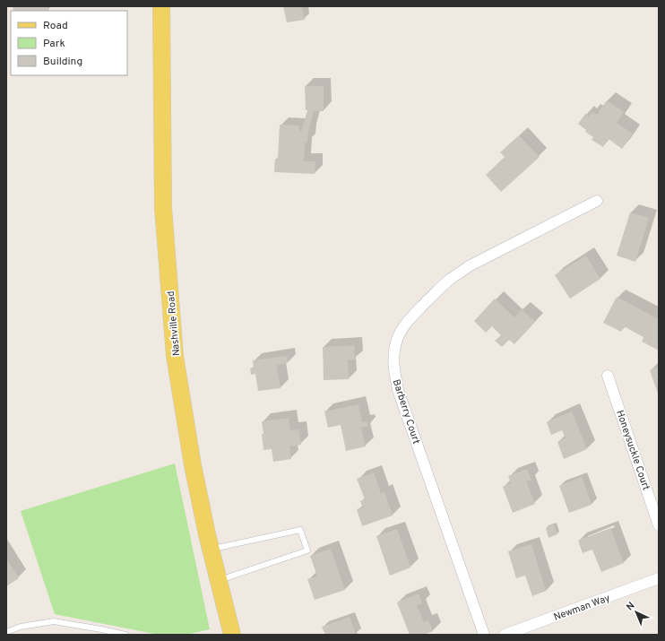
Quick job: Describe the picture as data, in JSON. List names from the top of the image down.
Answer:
{
  "streets": {
    "main road": ["Nashville Road"],
    "street": ["Barberry Court", "Honeysuckle Court", "Newman Way"]
  },
  "legend": ["Road", "Park", "Building"],
  "north": "top left"
}
